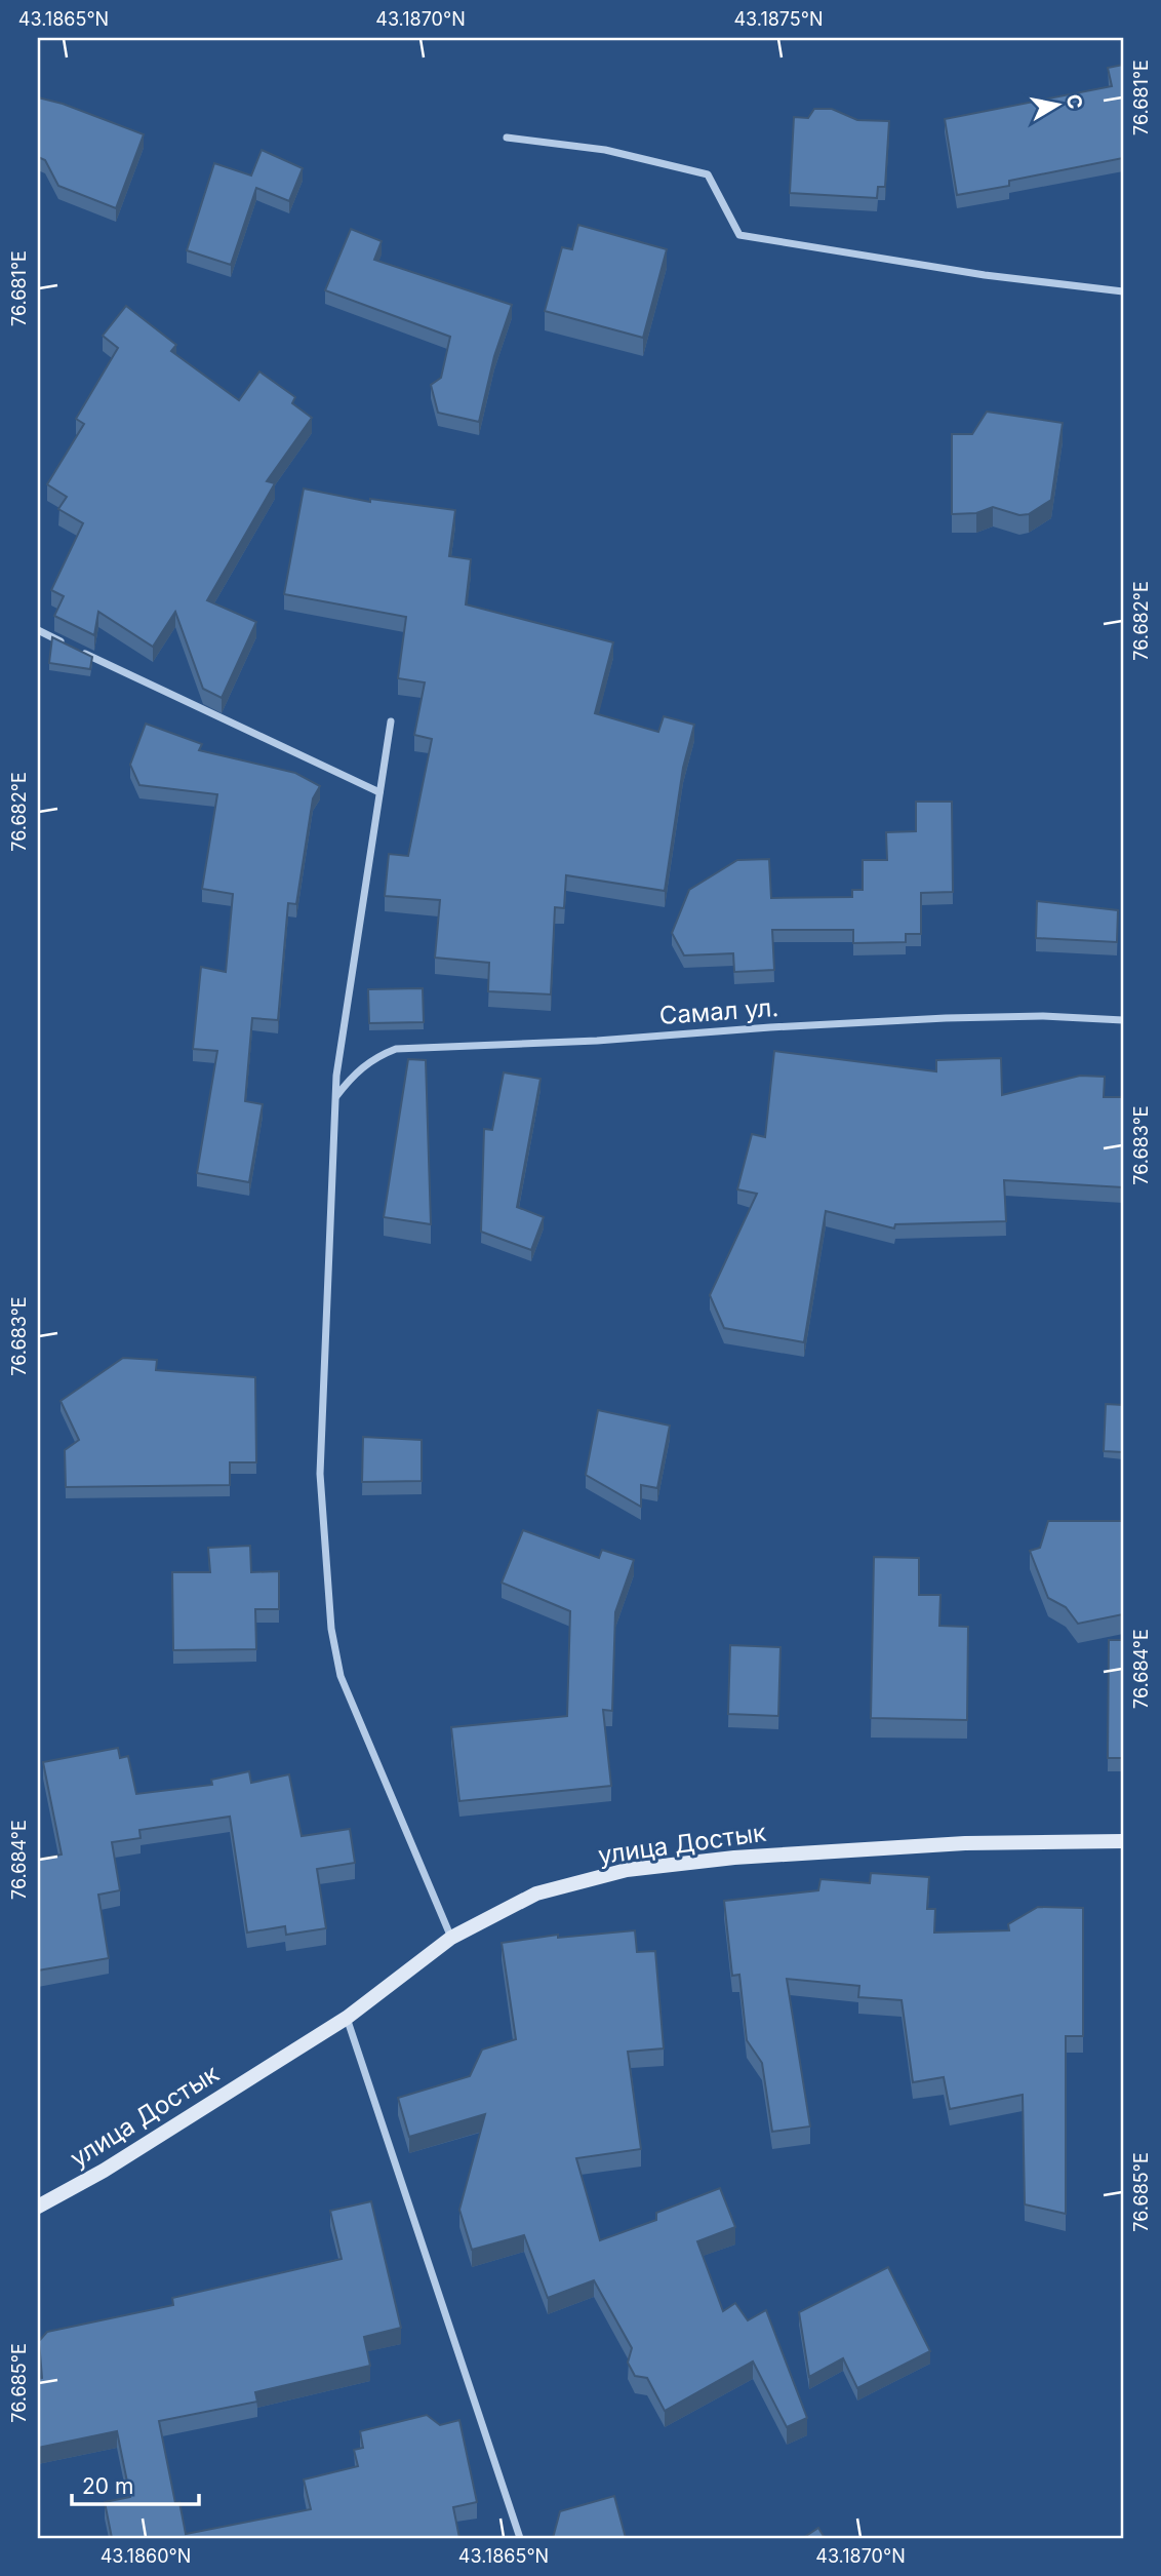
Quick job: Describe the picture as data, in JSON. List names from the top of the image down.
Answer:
{
  "streets": {
    "main road": ["улица Достык"],
    "street": ["Самал ул."]
  },
  "scale_bar": "20 m",
  "north": "right",
  "coordinates": [
    "43.1865°N",
    "43.1870°N",
    "43.1875°N",
    "76.681°E",
    "76.682°E",
    "76.683°E",
    "76.684°E",
    "76.685°E",
    "43.1860°N"
  ]
}
